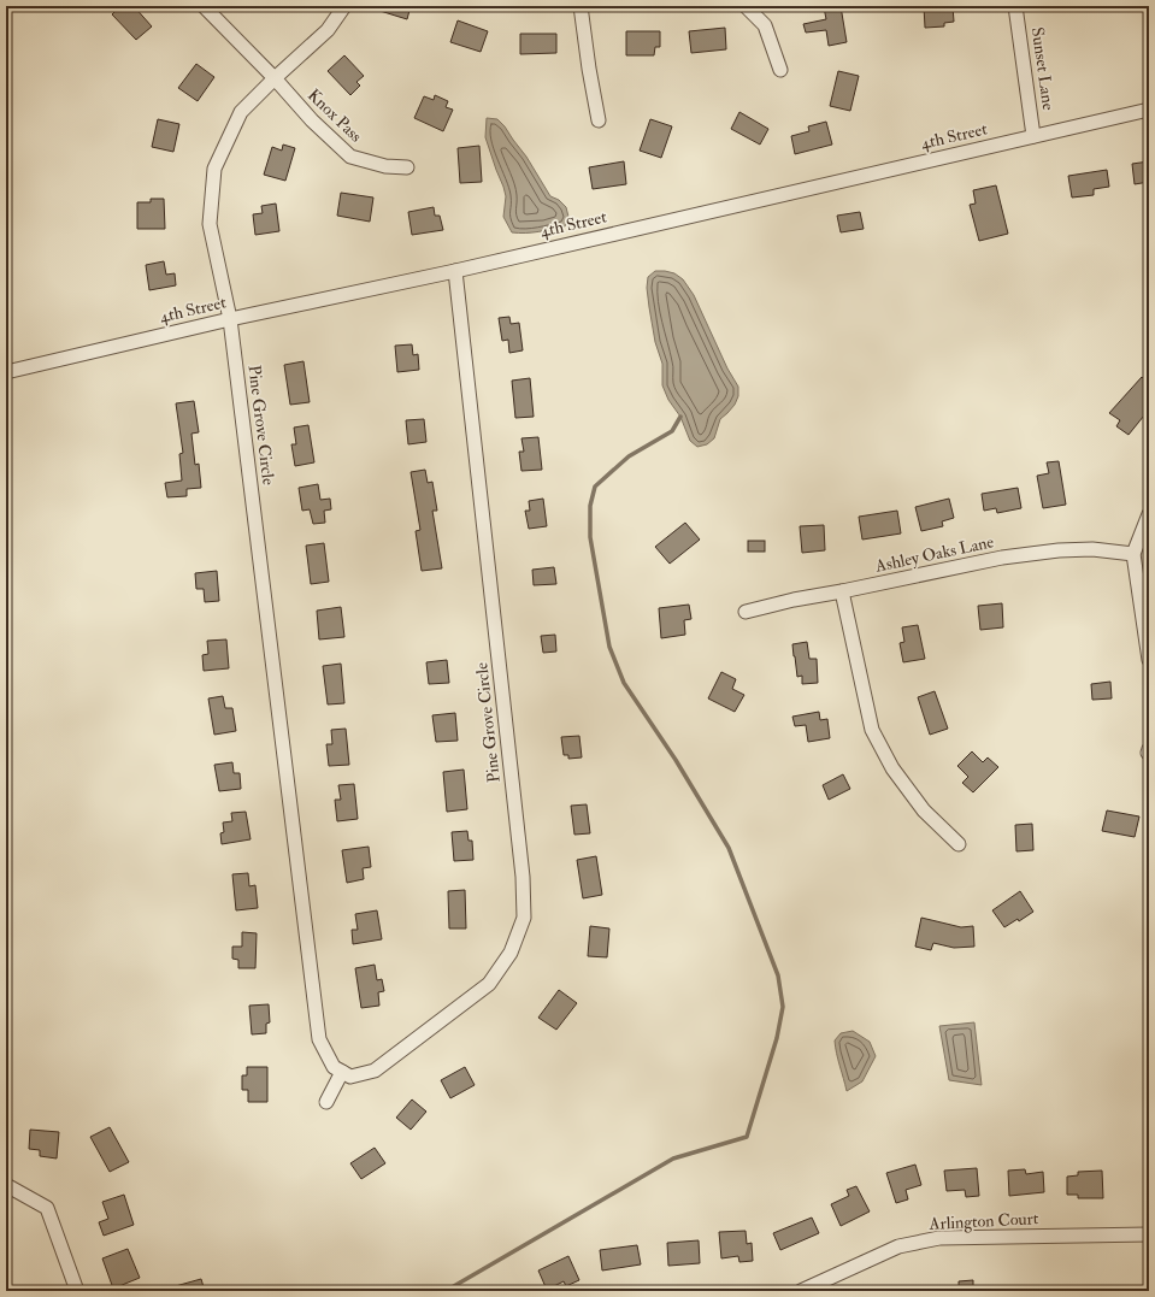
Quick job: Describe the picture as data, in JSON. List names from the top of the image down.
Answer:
{
  "streets": {
    "street": [
      "Sunset Lane",
      "Knox Pass",
      "4th Street",
      "Pine Grove Circle",
      "Ashley Oaks Lane",
      "Arlington Court"
    ]
  },
  "crossings": [
    ["Sunset Lane", "4th Street"],
    ["Knox Pass", "Pine Grove Circle"],
    ["4th Street", "Pine Grove Circle"]
  ]
}
